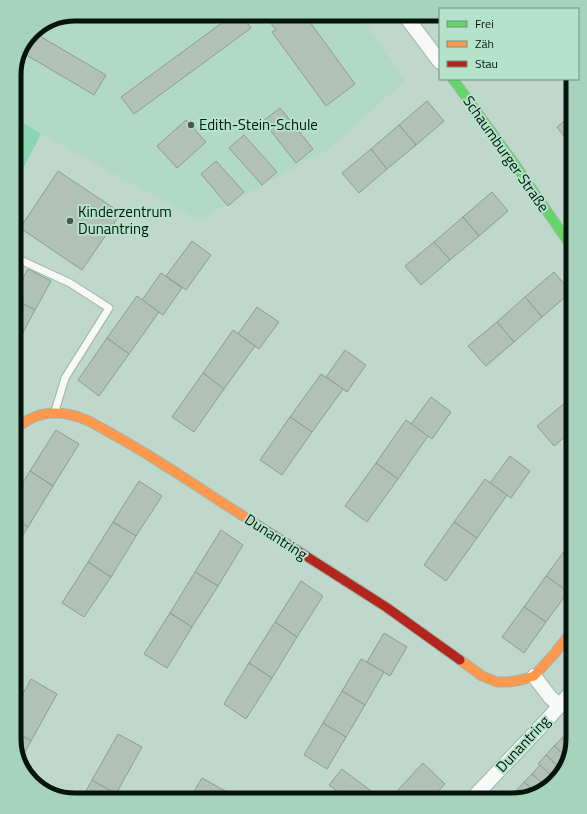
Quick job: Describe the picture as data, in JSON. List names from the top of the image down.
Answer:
{
  "streets": {
    "street": ["Schaumburger Straße", "Dunantring"]
  },
  "places": ["Edith-Stein-Schule", "Kinderzentrum Dunantring"],
  "legend": ["Frei", "Zäh", "Stau"]
}
